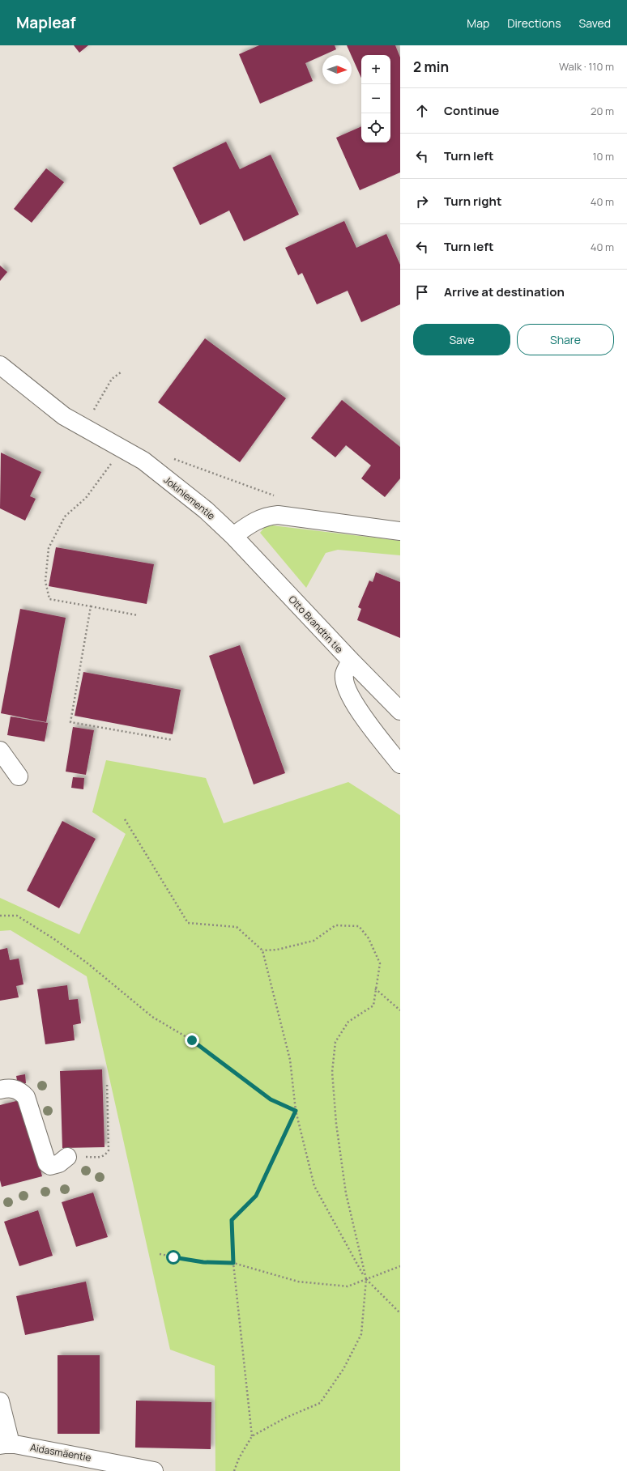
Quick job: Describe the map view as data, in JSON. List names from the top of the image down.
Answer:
{
  "streets": {
    "street": ["Jokiniementie", "Otto Brandtin tie", "Aidasmäentie"]
  },
  "crossings": [
    ["Jokiniementie", "Otto Brandtin tie"]
  ],
  "north": "right",
  "page": {
    "header": "Mapleaf",
    "nav": ["Map", "Directions", "Saved"],
    "heading": ["2 min", "Walk · 110 m"],
    "map_buttons": ["+", "−"],
    "list": [
      ["Continue", "20 m"],
      ["Turn left", "10 m"],
      ["Turn right", "40 m"],
      ["Turn left", "40 m"],
      "Arrive at destination"
    ],
    "buttons": ["Save", "Share"]
  }
}
